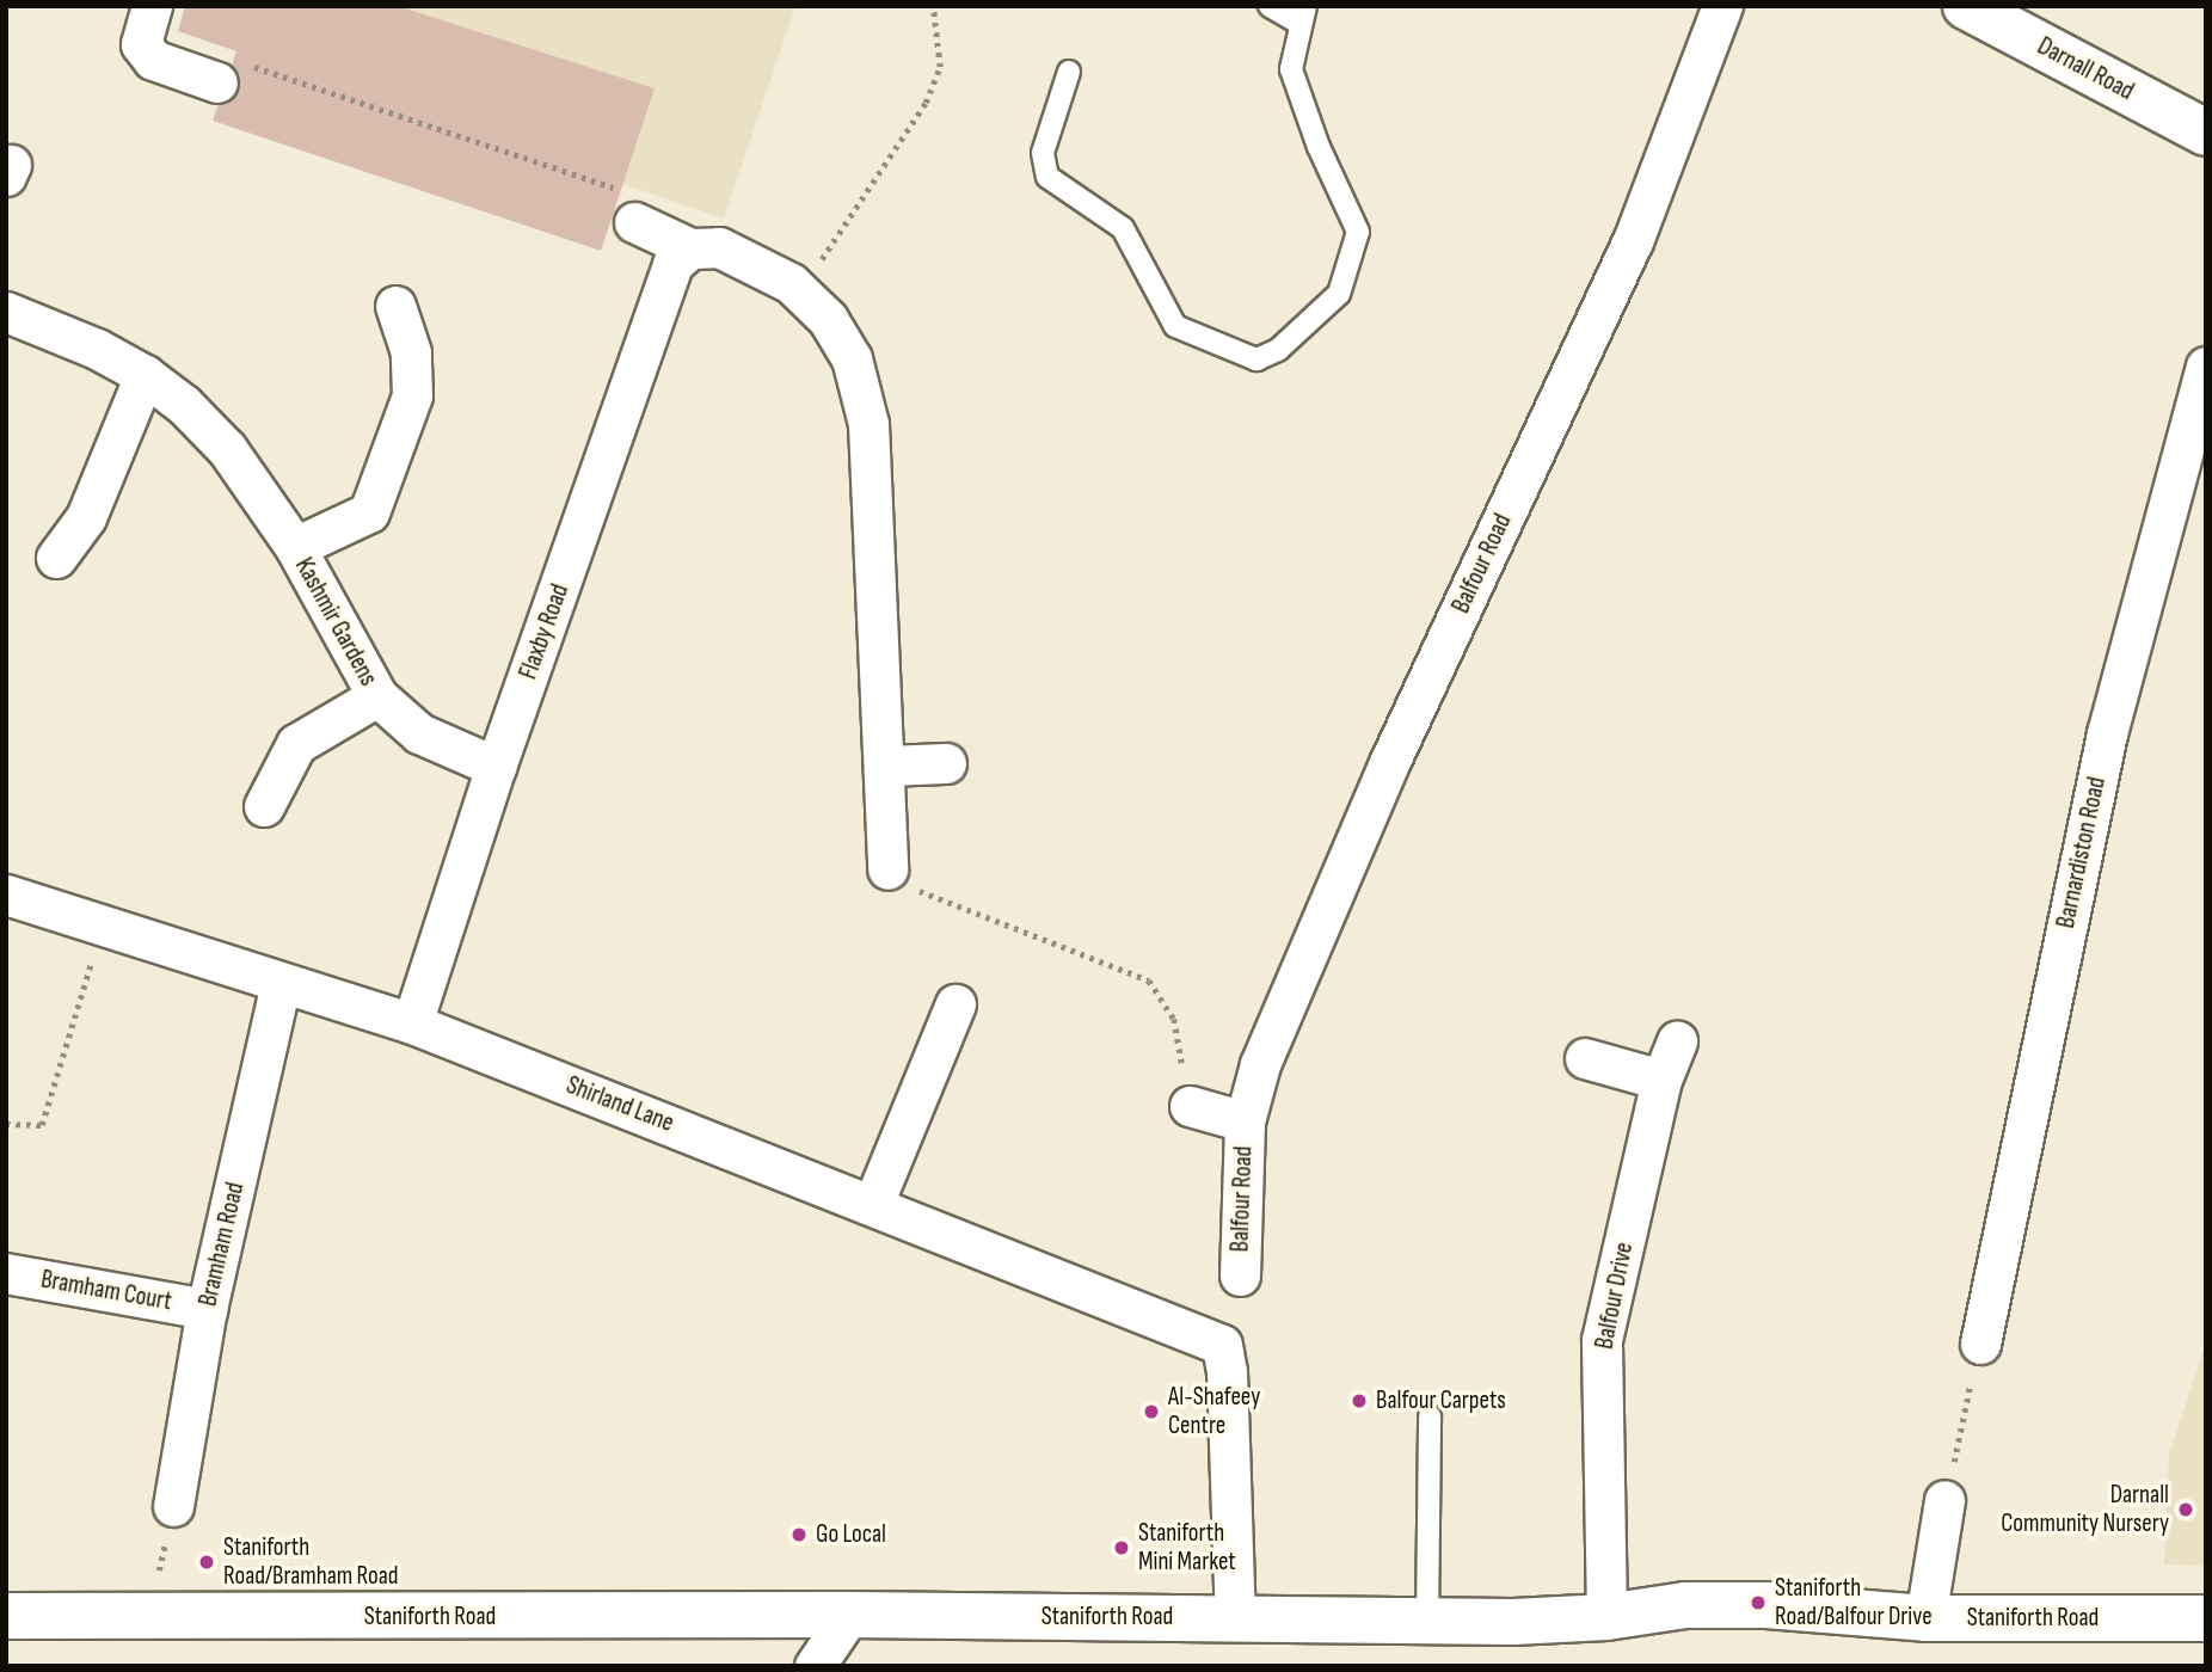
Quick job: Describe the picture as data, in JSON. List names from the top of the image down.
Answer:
{
  "streets": {
    "main road": ["Darnall Road", "Staniforth Road"],
    "street": [
      "Balfour Road",
      "Kashmir Gardens",
      "Flaxby Road",
      "Barnardiston Road",
      "Shirland Lane",
      "Bramham Road",
      "Bramham Court",
      "Balfour Drive"
    ]
  },
  "crossings": [
    ["Kashmir Gardens", "Flaxby Road"],
    ["Flaxby Road", "Shirland Lane"],
    ["Shirland Lane", "Bramham Road"],
    ["Shirland Lane", "Staniforth Road"],
    ["Bramham Road", "Bramham Court"],
    ["Balfour Drive", "Staniforth Road"]
  ],
  "places": [
    "Balfour Carpets",
    "Al-Shafeey Centre",
    "Darnall Community Nursery",
    "Go Local",
    "Staniforth Mini Market",
    "Staniforth Road/Bramham Road",
    "Staniforth Road/Balfour Drive"
  ]
}
